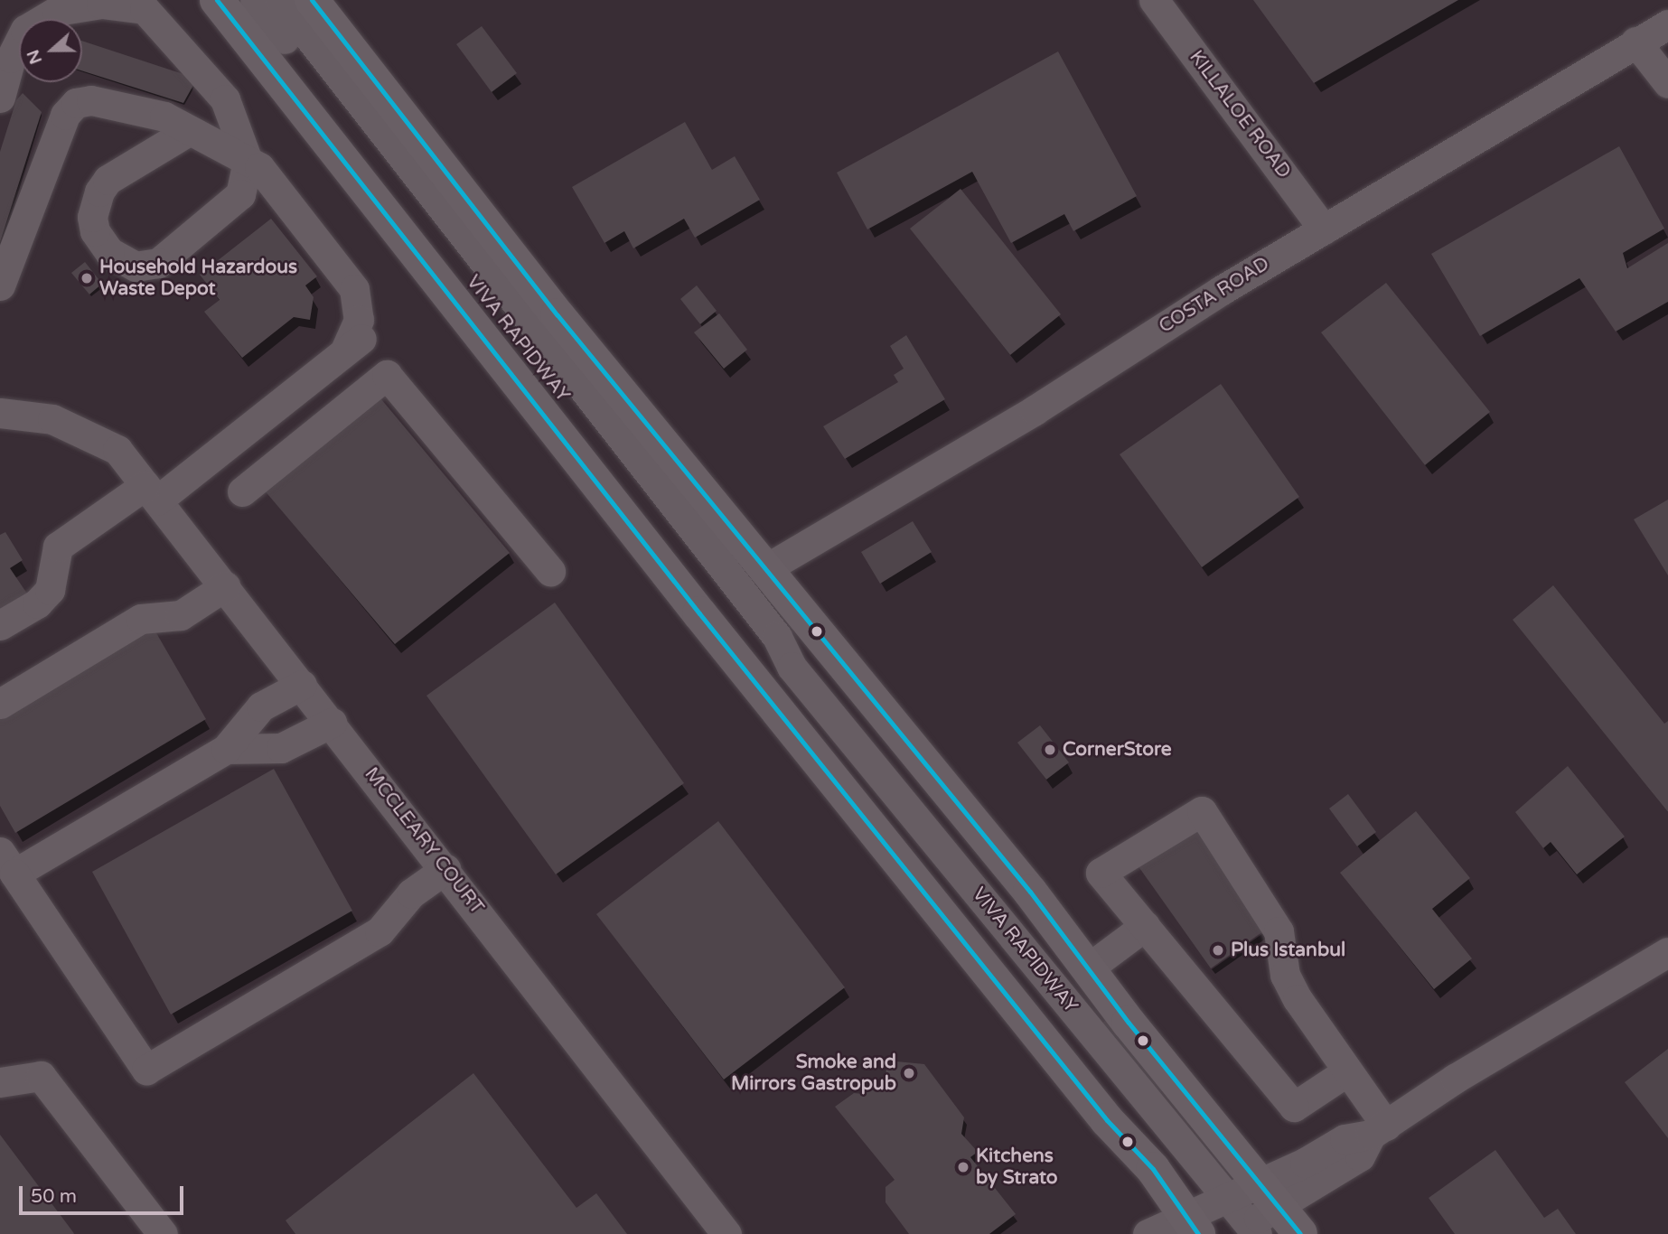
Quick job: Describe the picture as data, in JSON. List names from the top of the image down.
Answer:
{
  "streets": {
    "street": [
      "KILLALOE ROAD",
      "COSTA ROAD",
      "VIVA RAPIDWAY",
      "MCCLEARY COURT"
    ]
  },
  "crossings": [
    ["KILLALOE ROAD", "COSTA ROAD"]
  ],
  "places": [
    "Household Hazardous Waste Depot",
    "CornerStore",
    "Plus Istanbul",
    "Smoke and Mirrors Gastropub",
    "Kitchens by Strato"
  ],
  "scale_bar": "50 m",
  "north": "left"
}
